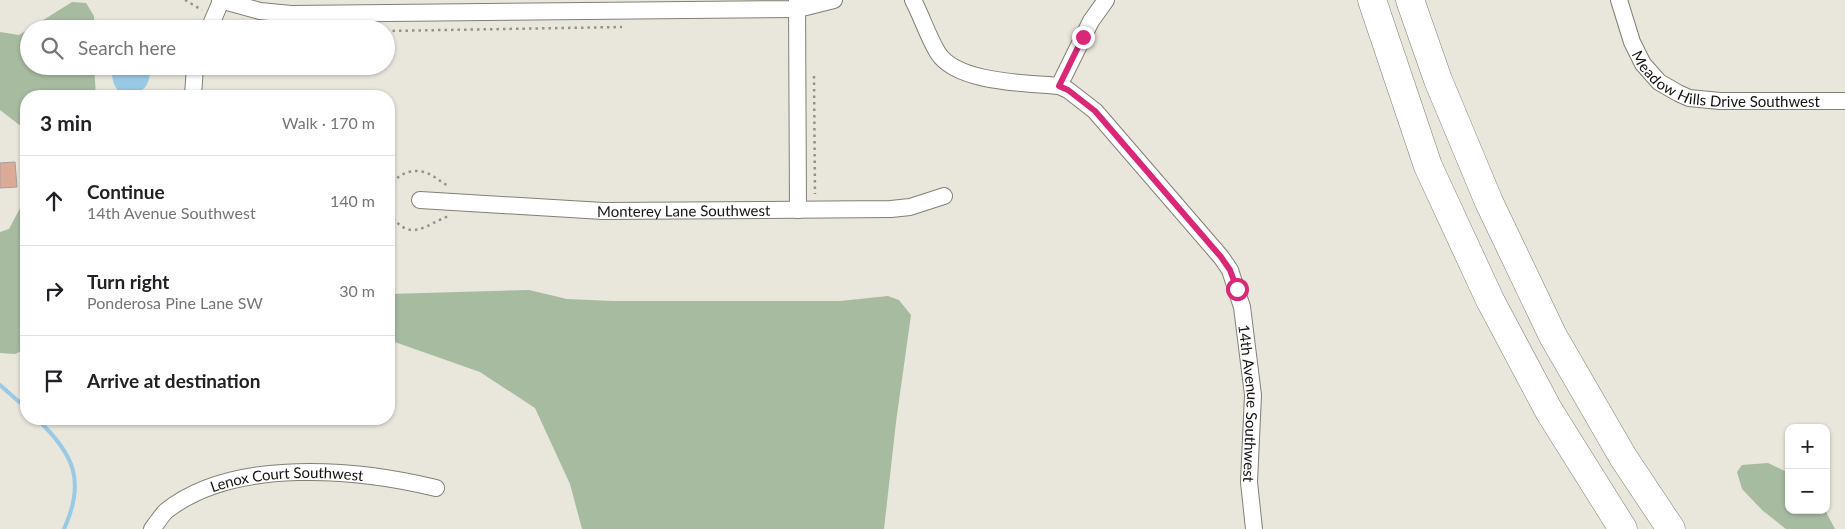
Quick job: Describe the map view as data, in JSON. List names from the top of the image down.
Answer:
{
  "streets": {
    "street": [
      "Meadow Hills Drive Southwest",
      "Monterey Lane Southwest",
      "14th Avenue Southwest",
      "Lenox Court Southwest"
    ]
  },
  "page": {
    "search": "Search here",
    "heading": ["3 min", "Walk · 170 m"],
    "list": [
      ["Continue", "14th Avenue Southwest", "140 m"],
      ["Turn right", "Ponderosa Pine Lane SW", "30 m"],
      "Arrive at destination"
    ],
    "map_buttons": ["+", "−"]
  }
}
